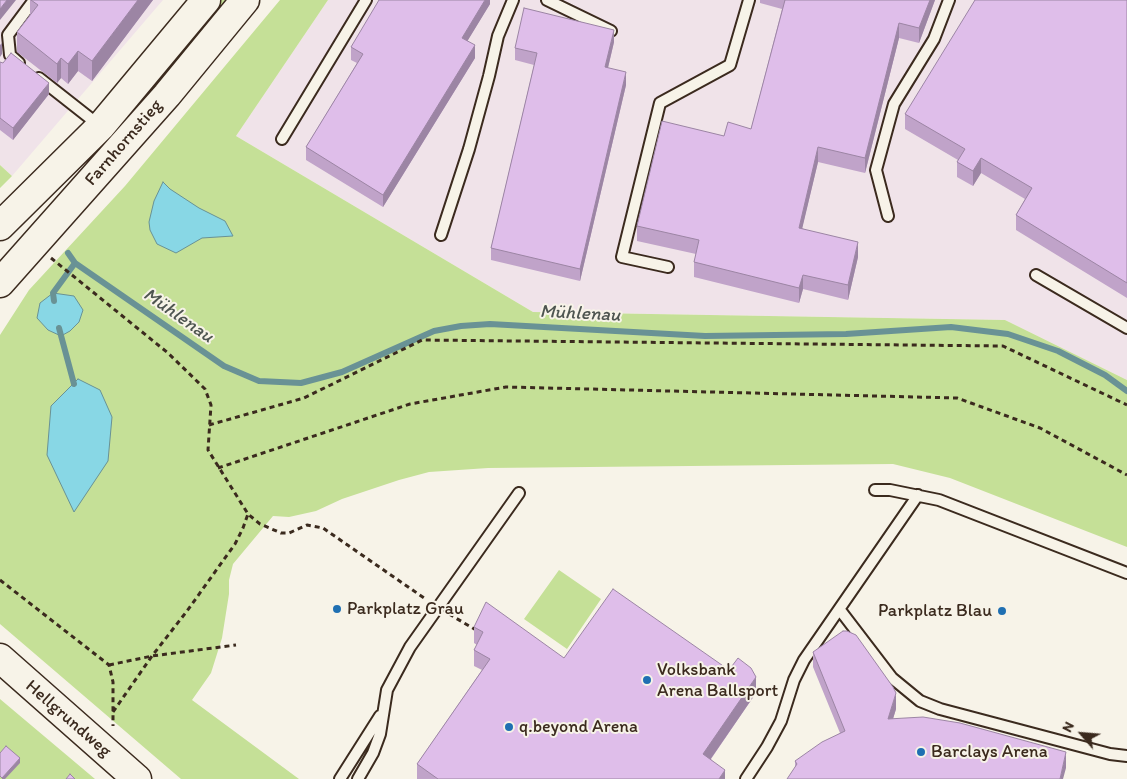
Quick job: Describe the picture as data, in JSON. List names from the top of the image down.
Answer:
{
  "streets": {
    "main road": ["Farnhornstieg", "Hellgrundweg"]
  },
  "water": ["Mühlenau"],
  "places": [
    "Parkplatz Grau",
    "Parkplatz Blau",
    "Volksbank Arena Ballsport",
    "q.beyond Arena",
    "Barclays Arena"
  ],
  "north": "top left"
}
